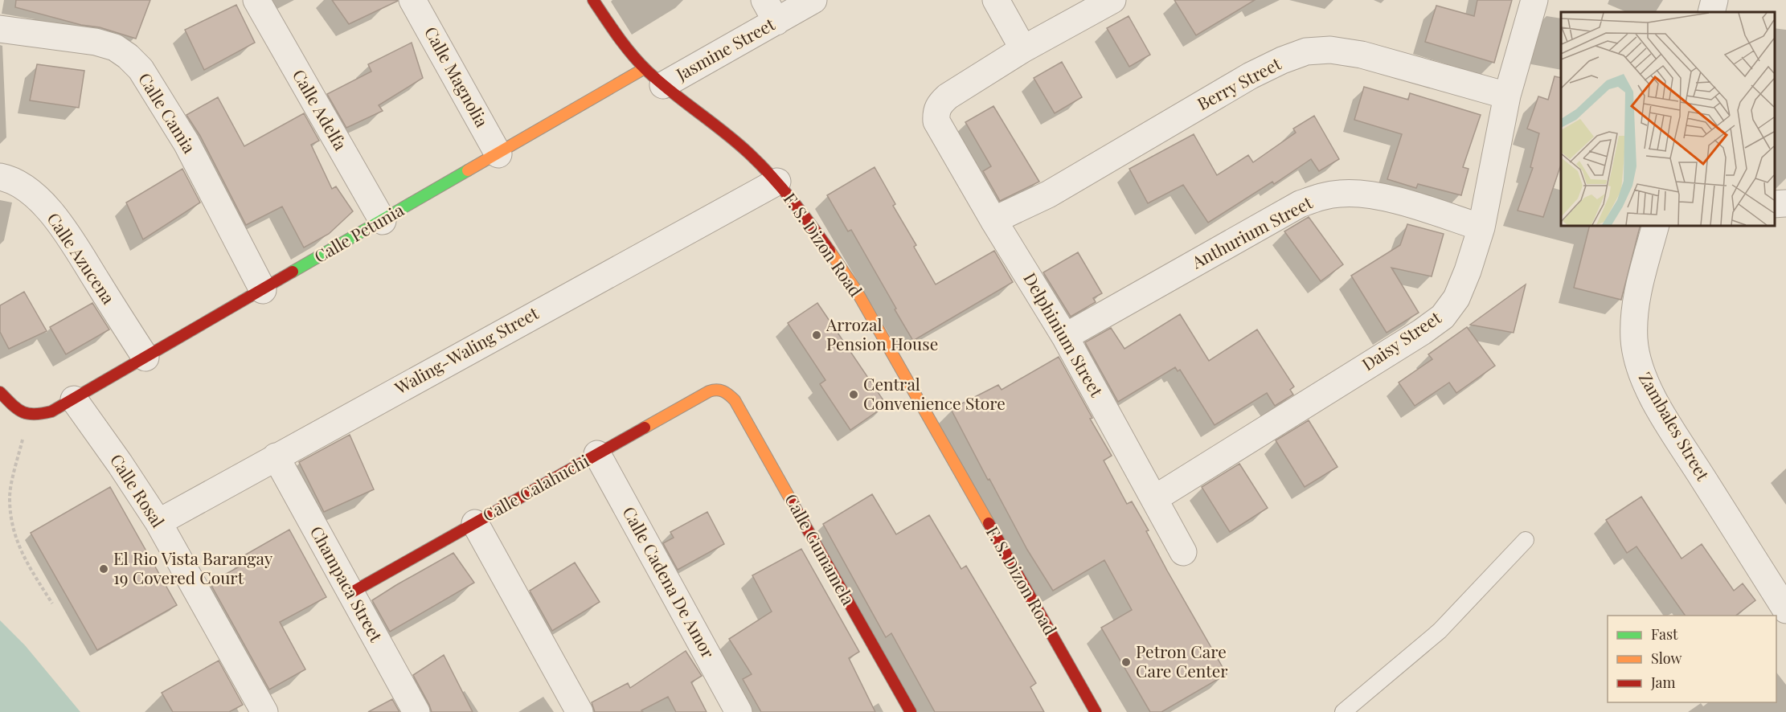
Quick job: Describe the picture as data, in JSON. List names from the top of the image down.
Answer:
{
  "streets": {
    "street": [
      "Jasmine Street",
      "Calle Magnolia",
      "Berry Street",
      "Calle Adelfa",
      "Calle Camia",
      "Anthurium Street",
      "Calle Petunia",
      "F. S. Dizon Road",
      "Calle Azucena",
      "Delphinium Street",
      "Daisy Street",
      "Waling-Waling Street",
      "Zambales Street",
      "Calle Calahuchi",
      "Calle Rosal",
      "Calle Gumamela",
      "Calle Cadena De Amor",
      "Champaca Street"
    ]
  },
  "crossings": [
    ["Jasmine Street", "Calle Petunia"],
    ["Jasmine Street", "F. S. Dizon Road"],
    ["Calle Magnolia", "Calle Petunia"],
    ["Berry Street", "Delphinium Street"],
    ["Berry Street", "Daisy Street"],
    ["Calle Adelfa", "Calle Petunia"],
    ["Calle Camia", "Calle Petunia"],
    ["Anthurium Street", "Delphinium Street"],
    ["Anthurium Street", "Daisy Street"],
    ["Calle Petunia", "F. S. Dizon Road"],
    ["Calle Petunia", "Calle Azucena"],
    ["Calle Petunia", "Calle Rosal"],
    ["F. S. Dizon Road", "Waling-Waling Street"],
    ["Delphinium Street", "Daisy Street"],
    ["Waling-Waling Street", "Calle Rosal"],
    ["Waling-Waling Street", "Champaca Street"],
    ["Calle Calahuchi", "Calle Gumamela"],
    ["Calle Calahuchi", "Calle Cadena De Amor"],
    ["Calle Calahuchi", "Champaca Street"]
  ],
  "places": [
    "Arrozal Pension House",
    "Central Convenience Store",
    "El Rio Vista Barangay 19 Covered Court",
    "Petron Care Care Center"
  ],
  "legend": ["Fast", "Slow", "Jam"]
}
